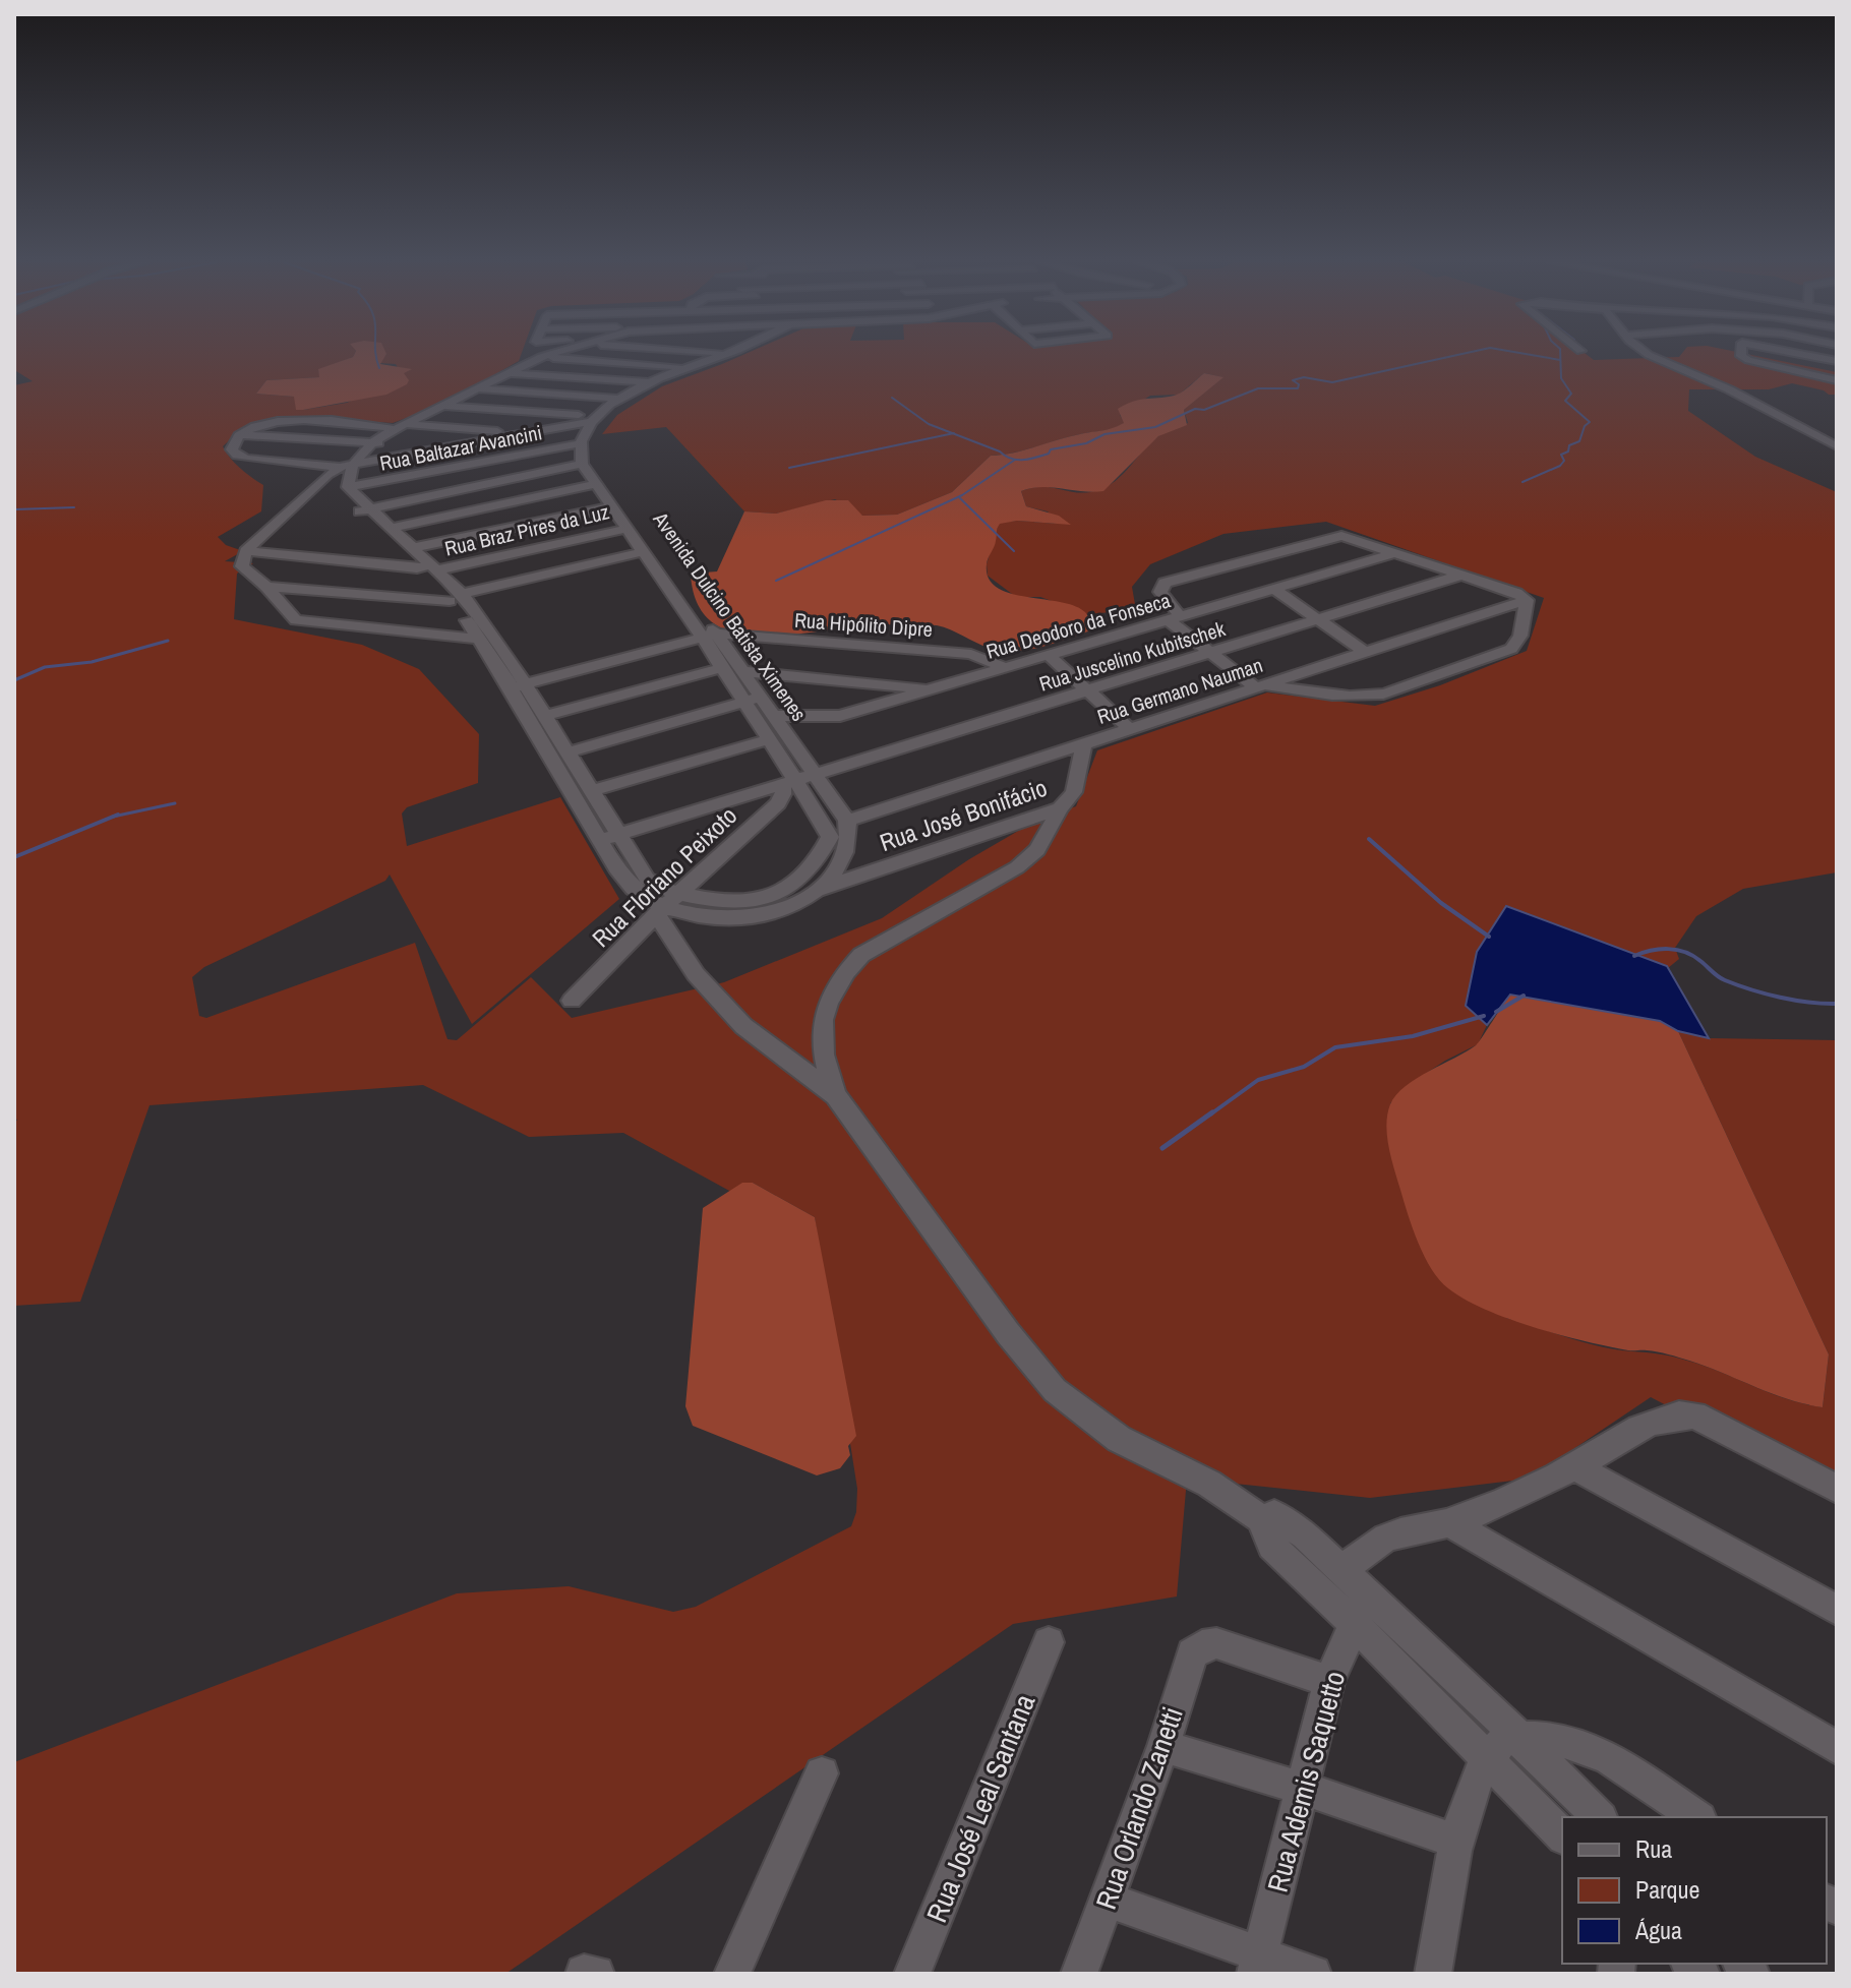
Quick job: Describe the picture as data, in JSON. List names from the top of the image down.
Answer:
{
  "streets": {
    "street": [
      "Rua Baltazar Avancini",
      "Rua Braz Pires da Luz",
      "Avenida Dulcino Batista Ximenes",
      "Rua Hipólito Dipre",
      "Rua Deodoro da Fonseca",
      "Rua Juscelino Kubitschek",
      "Rua Germano Nauman",
      "Rua José Bonifácio",
      "Rua Floriano Peixoto",
      "Rua Ademis Saquetto",
      "Rua José Leal Santana",
      "Rua Orlando Zanetti"
    ]
  },
  "crossings": [
    ["Rua Baltazar Avancini", "Avenida Dulcino Batista Ximenes"],
    ["Rua Braz Pires da Luz", "Avenida Dulcino Batista Ximenes"],
    ["Avenida Dulcino Batista Ximenes", "Rua Hipólito Dipre"],
    ["Avenida Dulcino Batista Ximenes", "Rua Deodoro da Fonseca"],
    ["Avenida Dulcino Batista Ximenes", "Rua Juscelino Kubitschek"],
    ["Avenida Dulcino Batista Ximenes", "Rua Germano Nauman"],
    ["Avenida Dulcino Batista Ximenes", "Rua Floriano Peixoto"],
    ["Rua Hipólito Dipre", "Rua Deodoro da Fonseca"],
    ["Rua Juscelino Kubitschek", "Rua Floriano Peixoto"],
    ["Rua Germano Nauman", "Rua José Bonifácio"],
    ["Rua Ademis Saquetto", "Rua Orlando Zanetti"]
  ],
  "legend": ["Rua", "Parque", "Água"]
}
